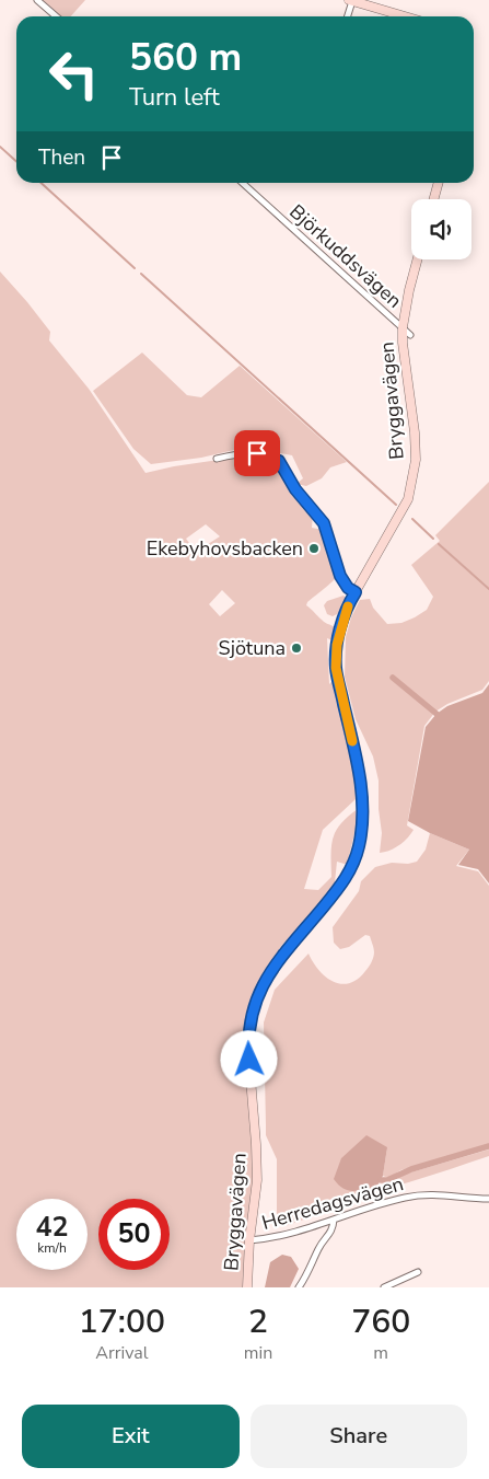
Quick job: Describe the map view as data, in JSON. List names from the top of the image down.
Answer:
{
  "streets": {
    "main road": ["Bryggavägen"],
    "street": ["Björkuddsvägen", "Herredagsvägen"]
  },
  "crossings": [
    ["Björkuddsvägen", "Bryggavägen"],
    ["Bryggavägen", "Herredagsvägen"]
  ],
  "places": ["Ekebyhovsbacken", "Sjötuna"],
  "page": {
    "turn": ["560 m", "Turn left"],
    "then": "Then",
    "speed": "42 km/h",
    "limit": "50",
    "eta": [
      "17:00",
      "Arrival",
      "2",
      "min",
      "760",
      "m"
    ],
    "buttons": ["Exit", "Share"]
  }
}
